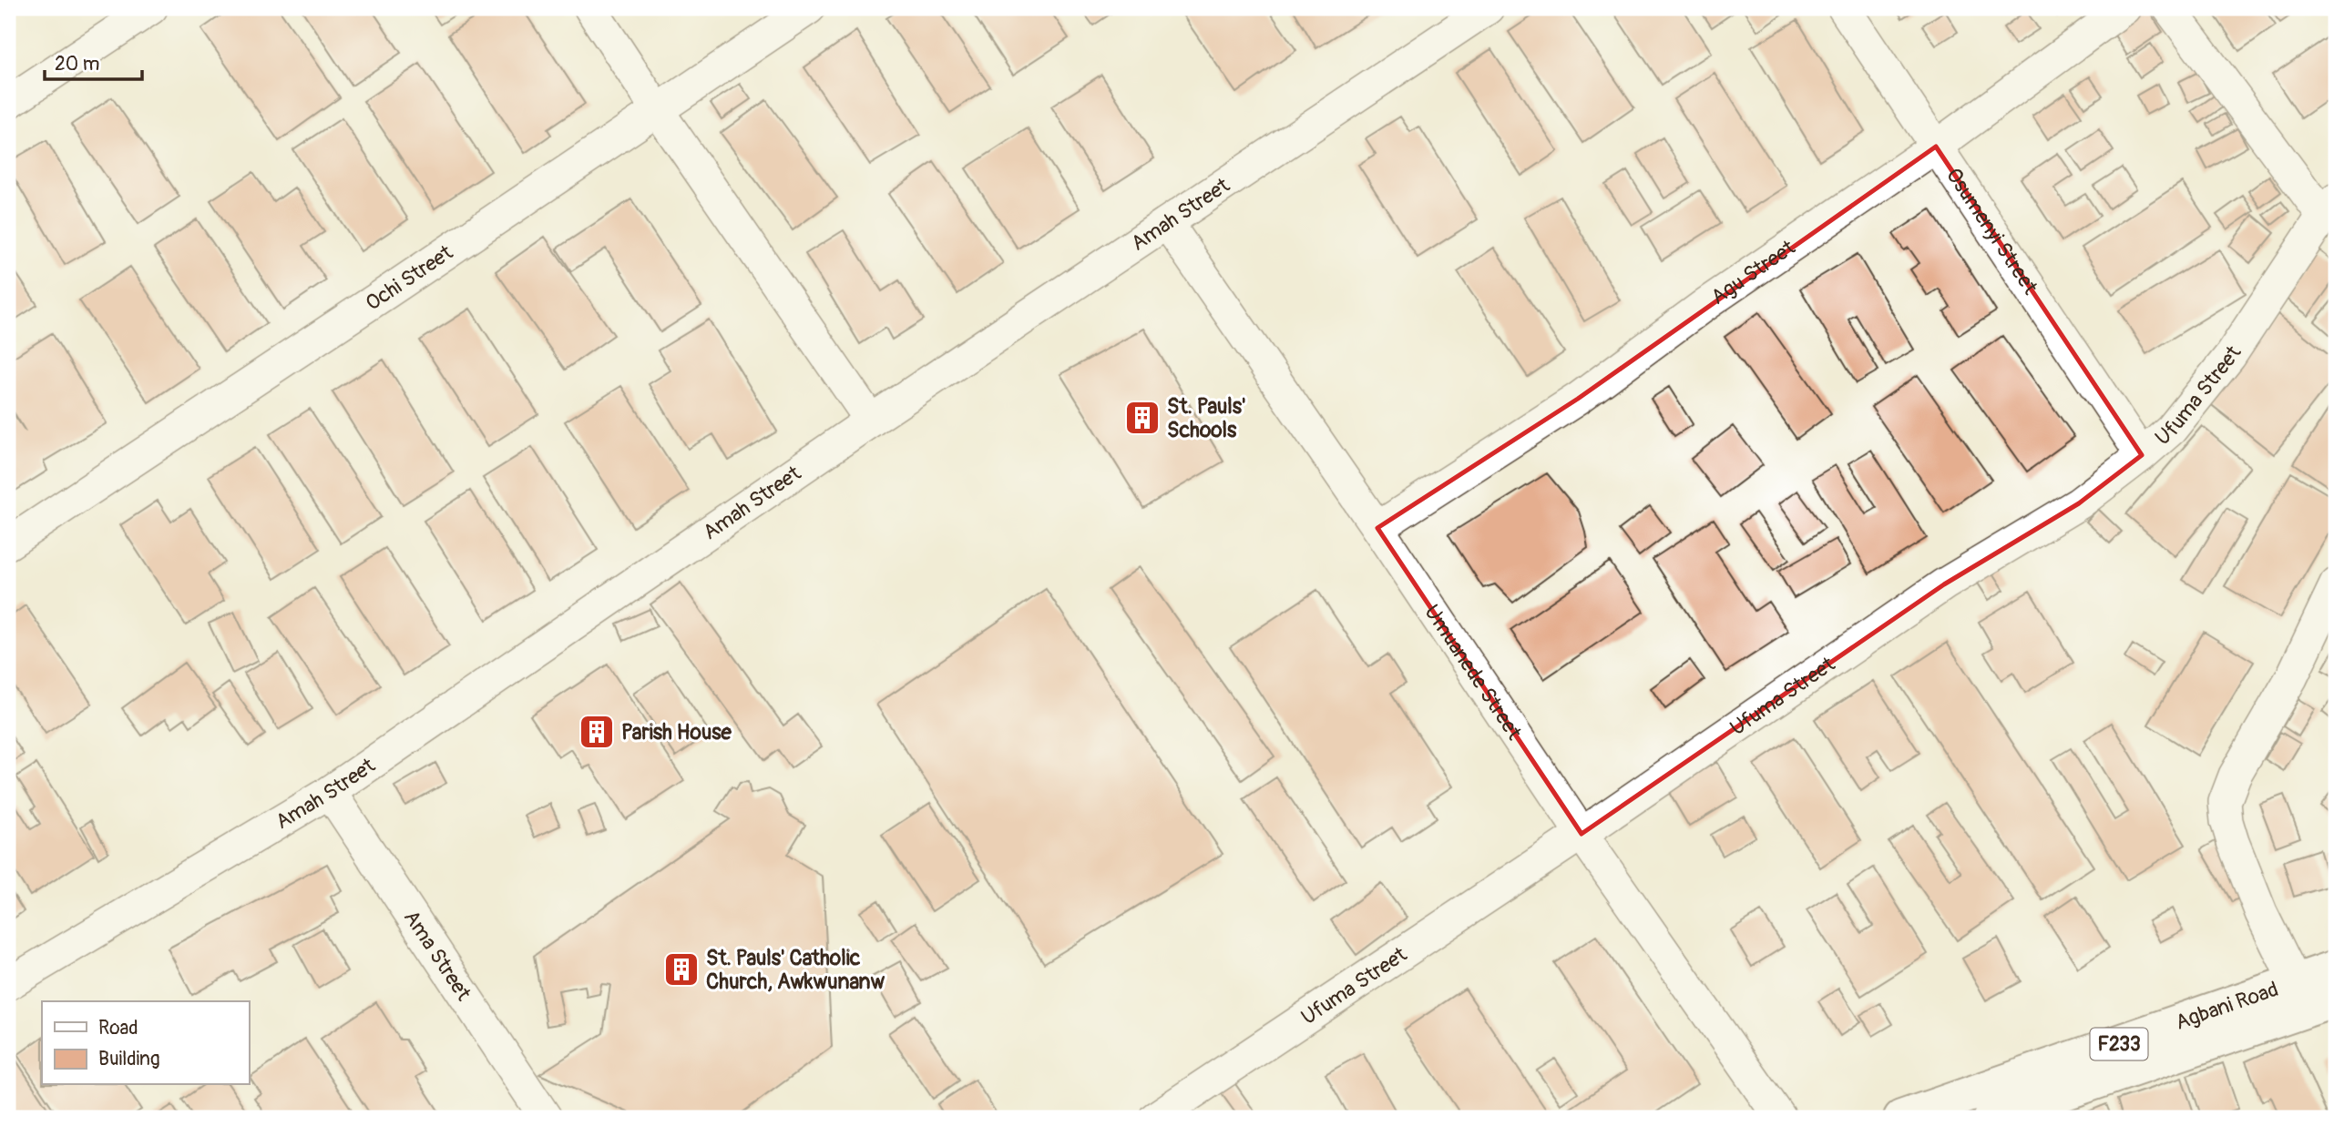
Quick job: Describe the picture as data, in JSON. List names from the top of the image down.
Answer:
{
  "streets": {
    "main road": ["Agbani Road", "F233"],
    "street": [
      "Amah Street",
      "Osumenyi Street",
      "Agu Street",
      "Ochi Street",
      "Ufuma Street",
      "Umuanede Street",
      "Ama Street"
    ]
  },
  "crossings": [
    ["Amah Street", "Umuanede Street"],
    ["Amah Street", "Ama Street"],
    ["Osumenyi Street", "Agu Street"],
    ["Osumenyi Street", "Ufuma Street"],
    ["Agu Street", "Umuanede Street"],
    ["Ufuma Street", "Umuanede Street"]
  ],
  "places": {
    "building": ["St. Pauls' Schools", "Parish House", "St. Pauls' Catholic Church, Awkwunanw"]
  },
  "legend": ["Road", "Building"],
  "scale_bar": "20 m"
}
